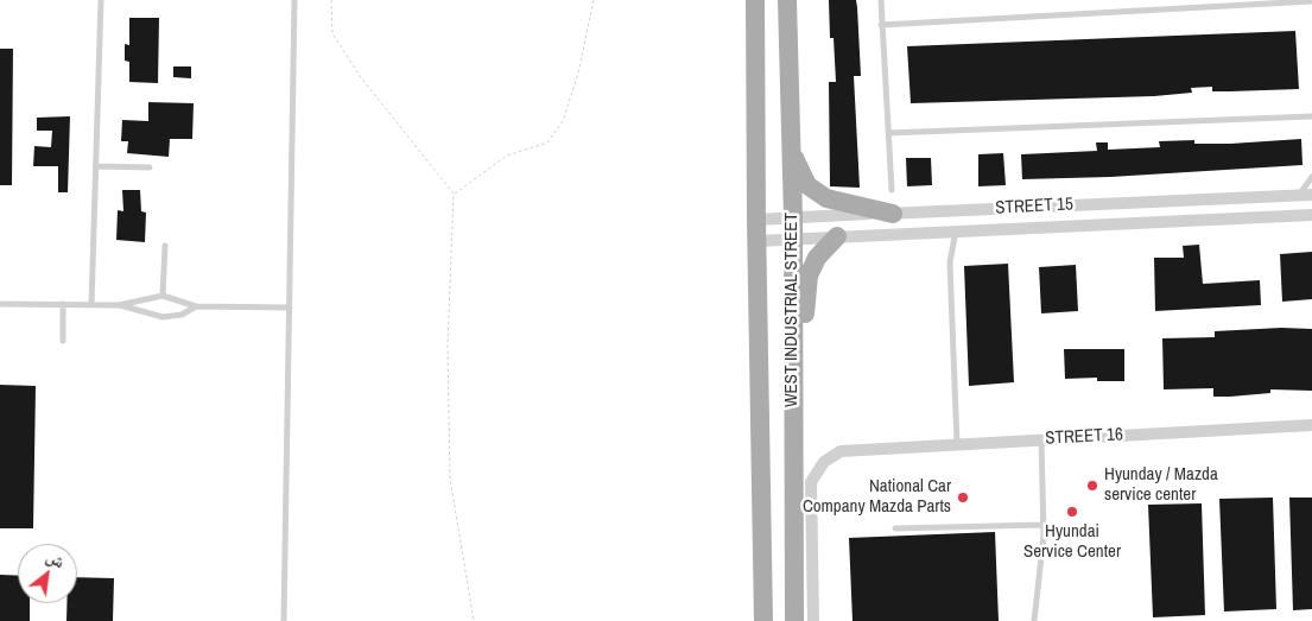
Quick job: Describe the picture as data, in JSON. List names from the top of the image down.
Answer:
{
  "streets": {
    "main road": ["WEST INDUSTRIAL STREET"],
    "street": ["STREET 15", "STREET 16"]
  },
  "crossings": [
    ["STREET 15", "WEST INDUSTRIAL STREET"]
  ],
  "places": ["Hyunday / Mazda service center", "National Car Company Mazda Parts", "Hyundai Service Center"],
  "north": "top right"
}
